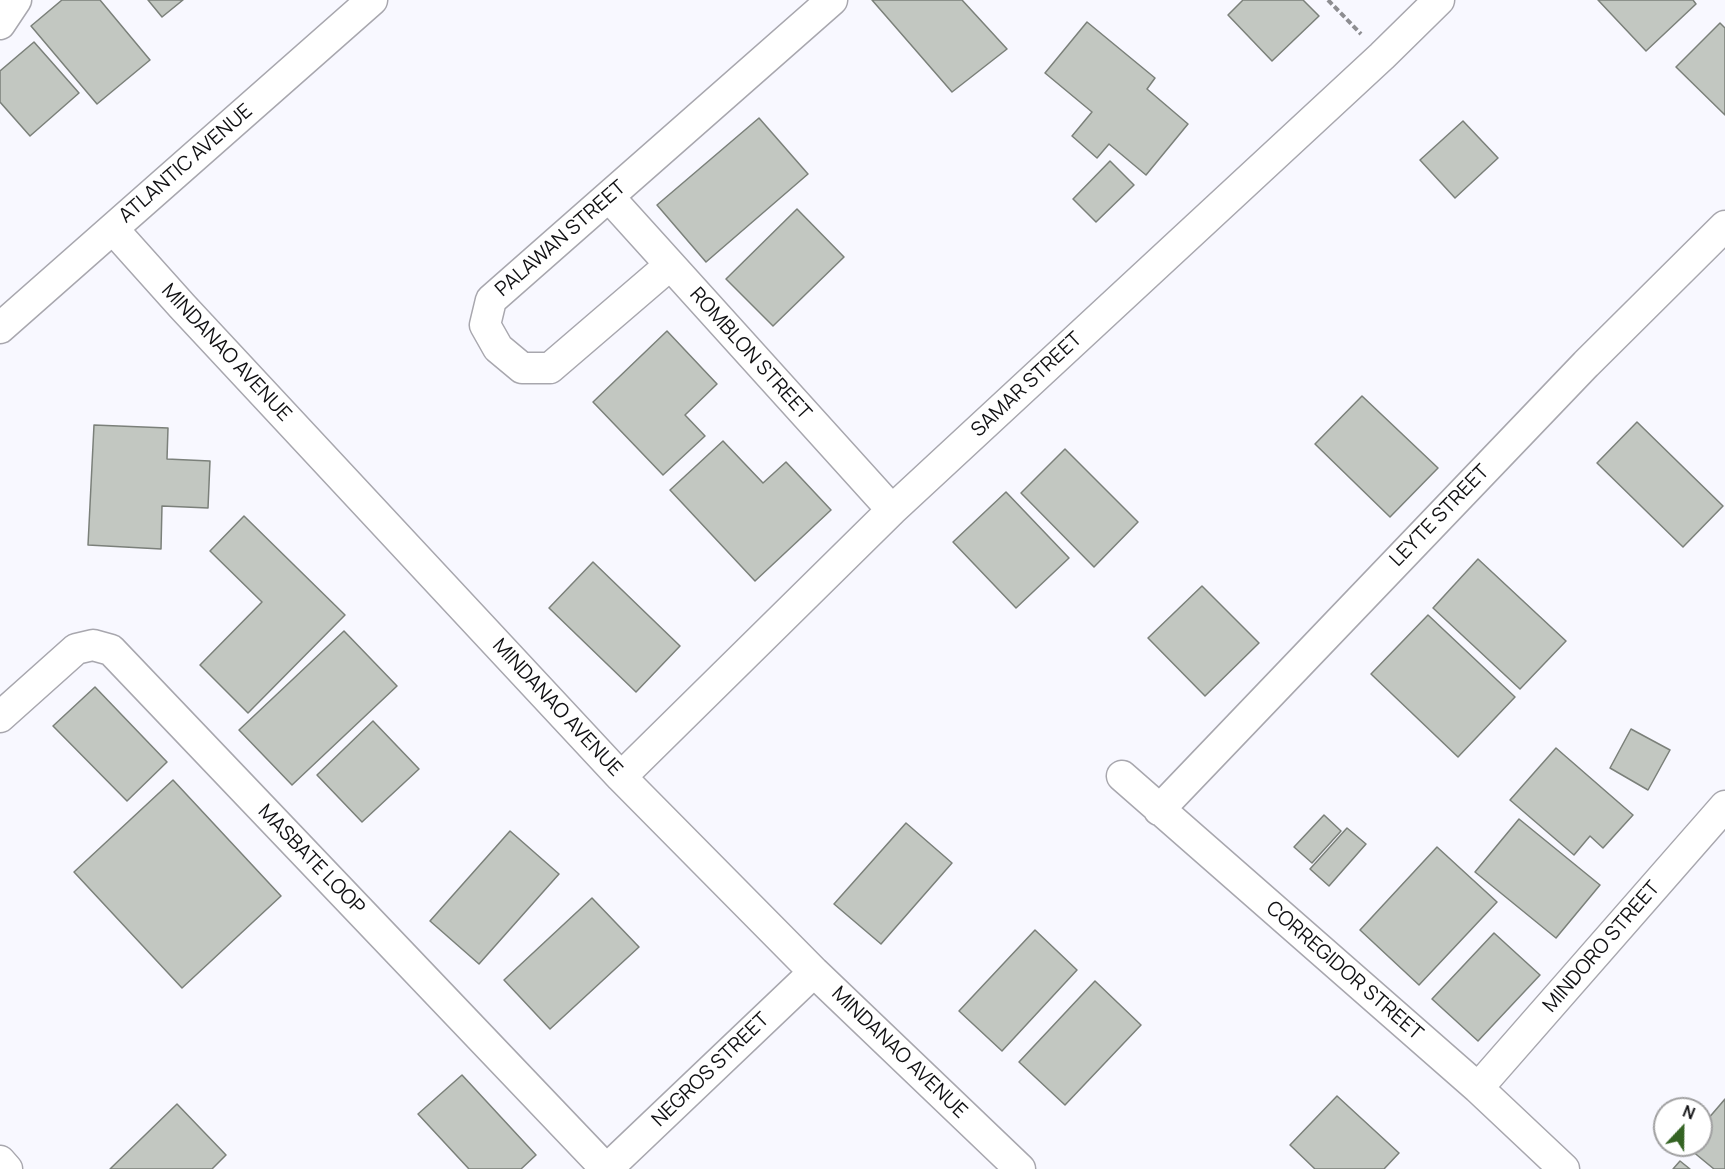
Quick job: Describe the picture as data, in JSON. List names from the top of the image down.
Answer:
{
  "streets": {
    "street": [
      "ATLANTIC AVENUE",
      "PALAWAN STREET",
      "MINDANAO AVENUE",
      "ROMBLON STREET",
      "SAMAR STREET",
      "LEYTE STREET",
      "MASBATE LOOP",
      "MINDORO STREET",
      "CORREGIDOR STREET",
      "NEGROS STREET"
    ]
  },
  "crossings": [
    ["ATLANTIC AVENUE", "MINDANAO AVENUE"],
    ["PALAWAN STREET", "ROMBLON STREET"],
    ["MINDANAO AVENUE", "SAMAR STREET"],
    ["MINDANAO AVENUE", "NEGROS STREET"],
    ["ROMBLON STREET", "SAMAR STREET"],
    ["LEYTE STREET", "CORREGIDOR STREET"],
    ["MASBATE LOOP", "NEGROS STREET"],
    ["MINDORO STREET", "CORREGIDOR STREET"]
  ],
  "north": "top"
}
